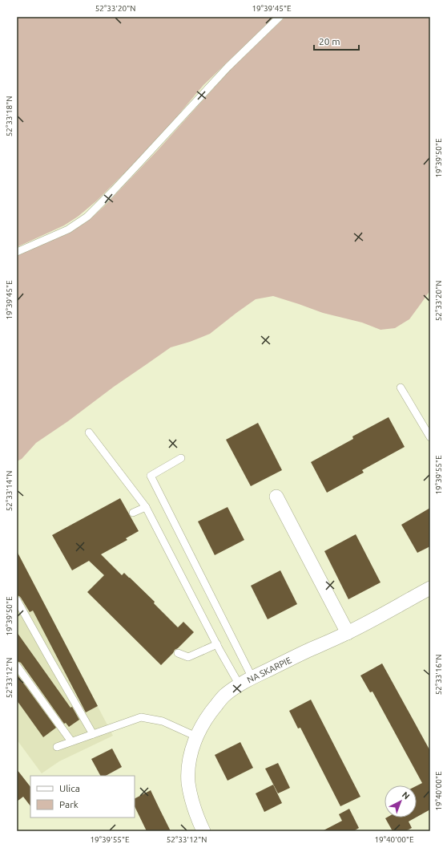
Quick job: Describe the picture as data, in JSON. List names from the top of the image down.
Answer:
{
  "streets": {
    "street": ["NA SKARPIE"]
  },
  "legend": ["Ulica", "Park"],
  "scale_bar": "20 m",
  "north": "top right",
  "coordinates": [
    "52°33'20\"N",
    "19°39'45\"E",
    "52°33'18\"N",
    "19°39'50\"E",
    "19°39'55\"E",
    "52°33'14\"N",
    "52°33'16\"N",
    "52°33'12\"N",
    "19°40'00\"E"
  ]
}
